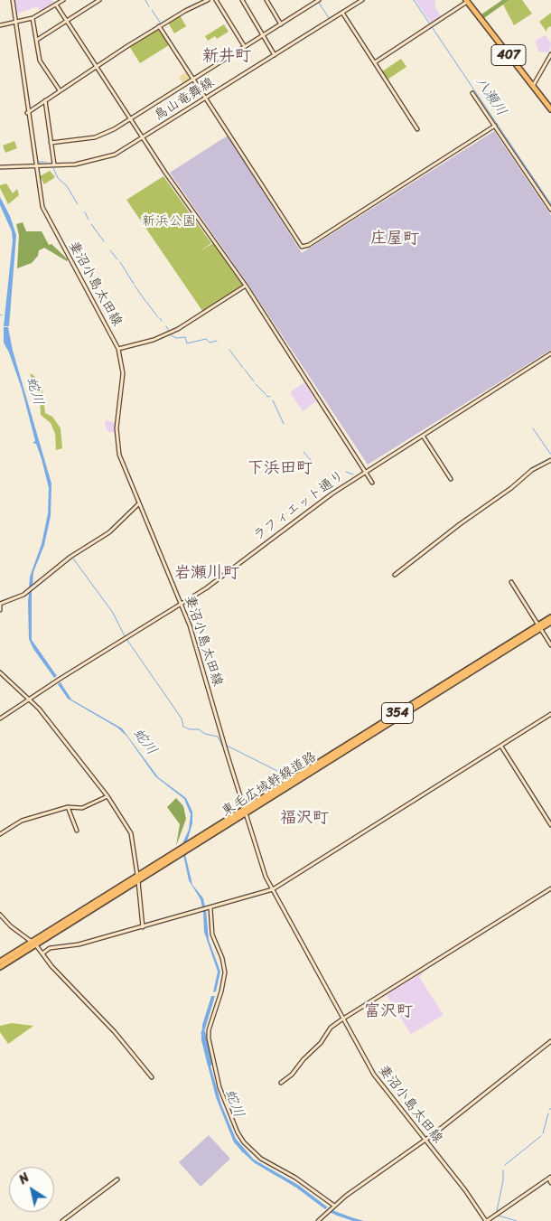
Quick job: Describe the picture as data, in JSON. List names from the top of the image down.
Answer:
{
  "streets": {
    "highway": ["407", "354", "東毛広域幹線道路"],
    "street": ["鳥山竜舞線", "妻沼小島太田線", "ラフィエット通り"]
  },
  "crossings": [
    ["鳥山竜舞線", "妻沼小島太田線"],
    ["妻沼小島太田線", "ラフィエット通り"],
    ["妻沼小島太田線", "東毛広域幹線道路"]
  ],
  "districts": [
    "新井町",
    "庄屋町",
    "下浜田町",
    "岩瀬川町",
    "福沢町",
    "富沢町"
  ],
  "water": ["八瀬川", "蛇川"],
  "parks": ["新浜公園"],
  "north": "top left"
}
